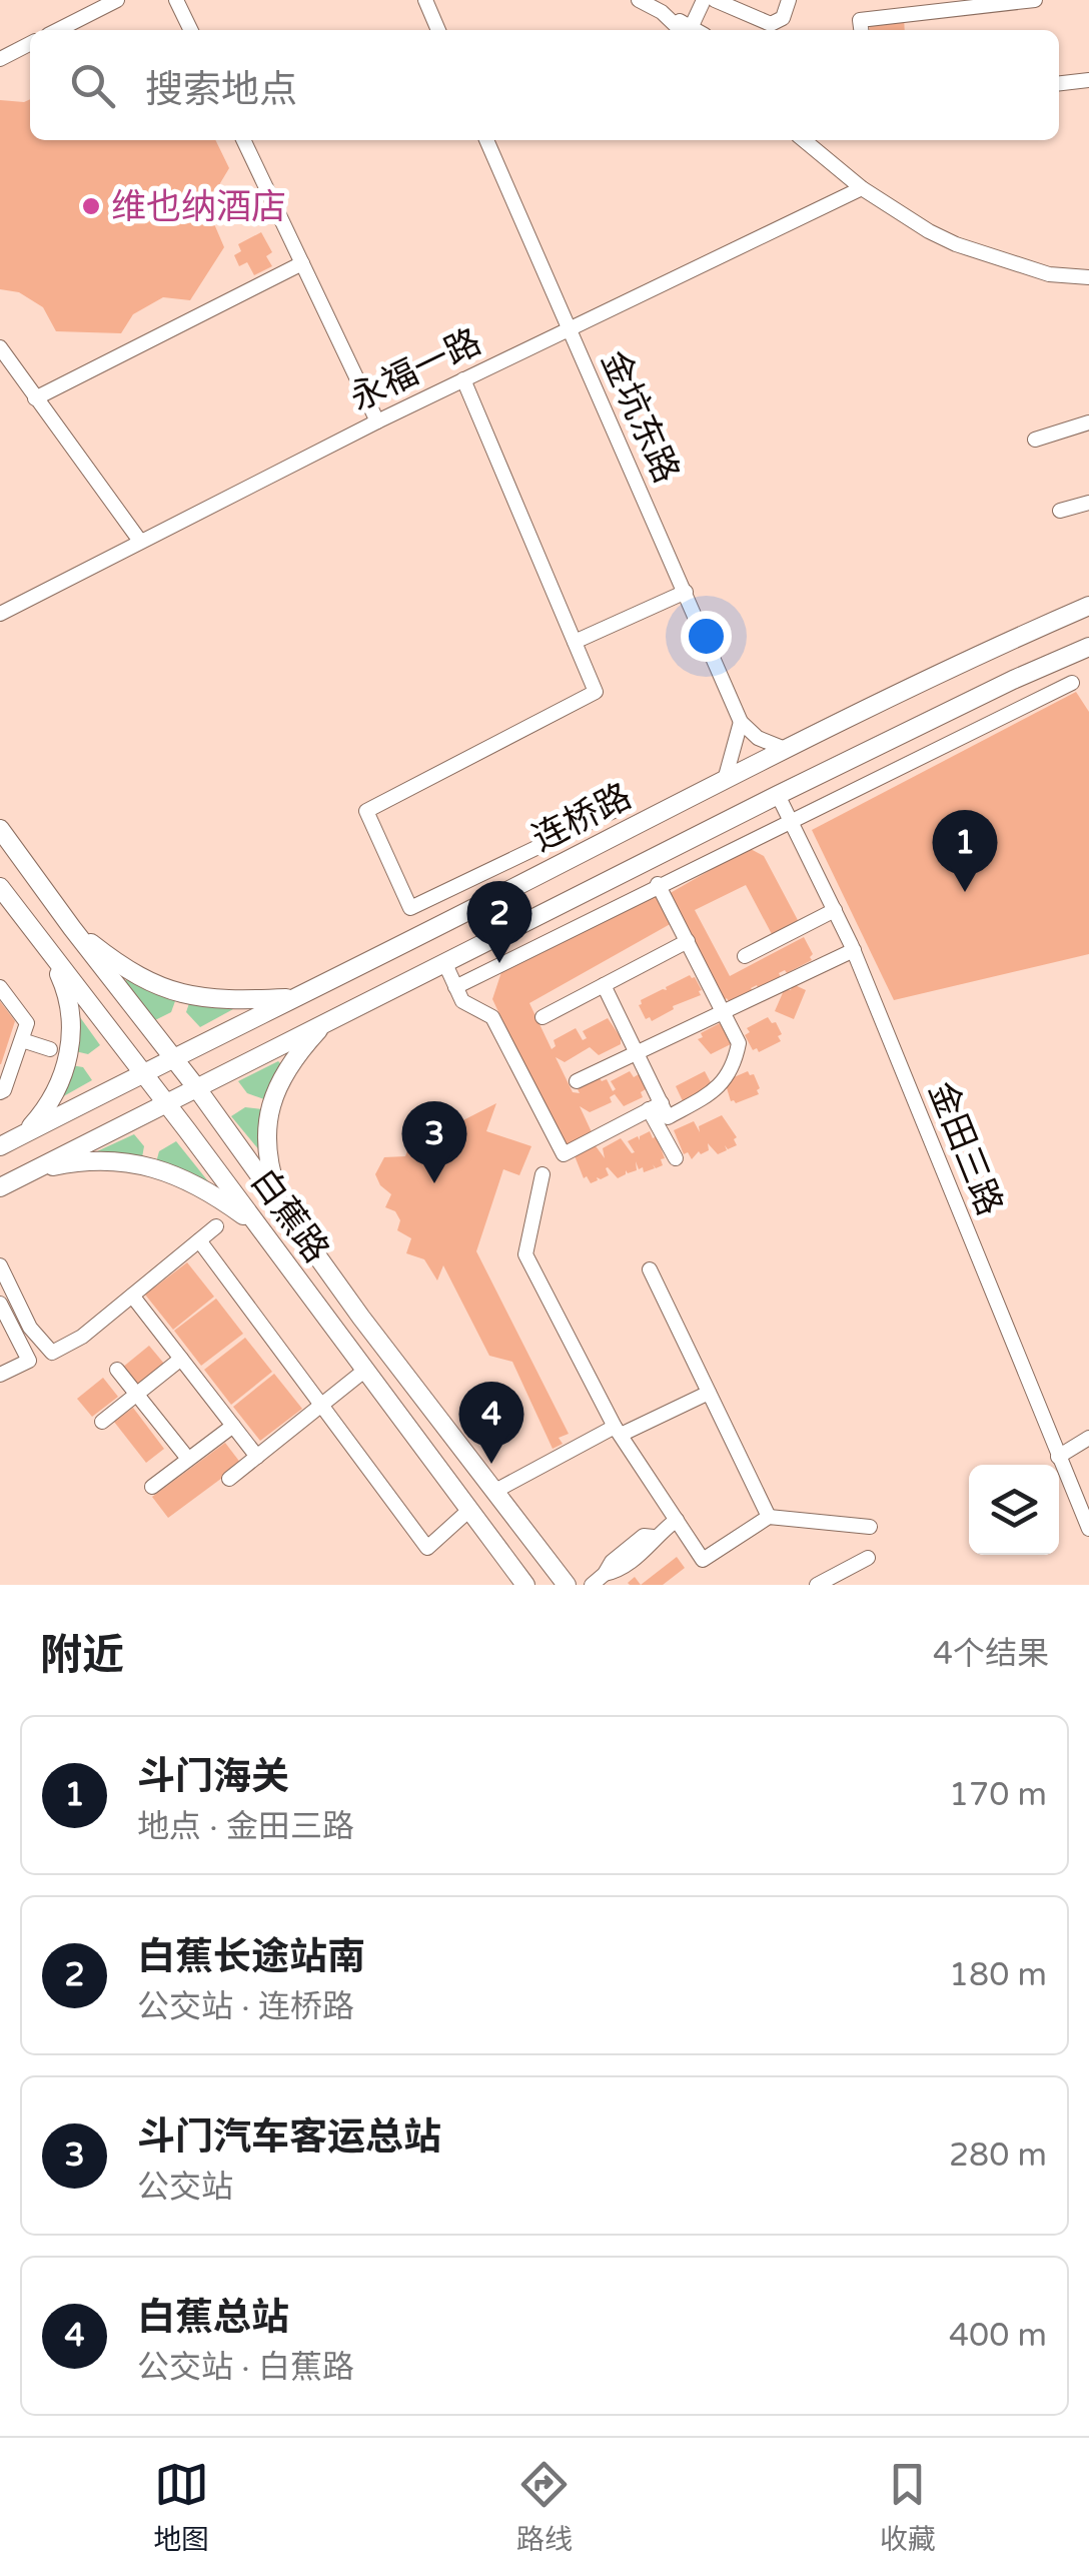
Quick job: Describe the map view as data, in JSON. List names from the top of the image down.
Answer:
{
  "streets": {
    "main road": ["连桥路", "白蕉路"],
    "street": ["永福一路", "金坑东路", "金田三路"]
  },
  "crossings": [
    ["永福一路", "金坑东路"],
    ["连桥路", "金田三路"],
    ["连桥路", "白蕉路"]
  ],
  "places": ["维也纳酒店"],
  "page": {
    "search": "搜索地点",
    "pins": [
      "1",
      "2",
      "3",
      "4"
    ],
    "heading": ["附近", "4个结果"],
    "list": [
      {
        "mark": "1",
        "name": "斗门海关",
        "note": "地点 · 金田三路",
        "value": "170 m"
      },
      {
        "mark": "2",
        "name": "白蕉长途站南",
        "note": "公交站 · 连桥路",
        "value": "180 m"
      },
      {
        "mark": "3",
        "name": "斗门汽车客运总站",
        "note": "公交站",
        "value": "280 m"
      },
      {
        "mark": "4",
        "name": "白蕉总站",
        "note": "公交站 · 白蕉路",
        "value": "400 m"
      }
    ],
    "nav": ["地图", "路线", "收藏"]
  }
}
